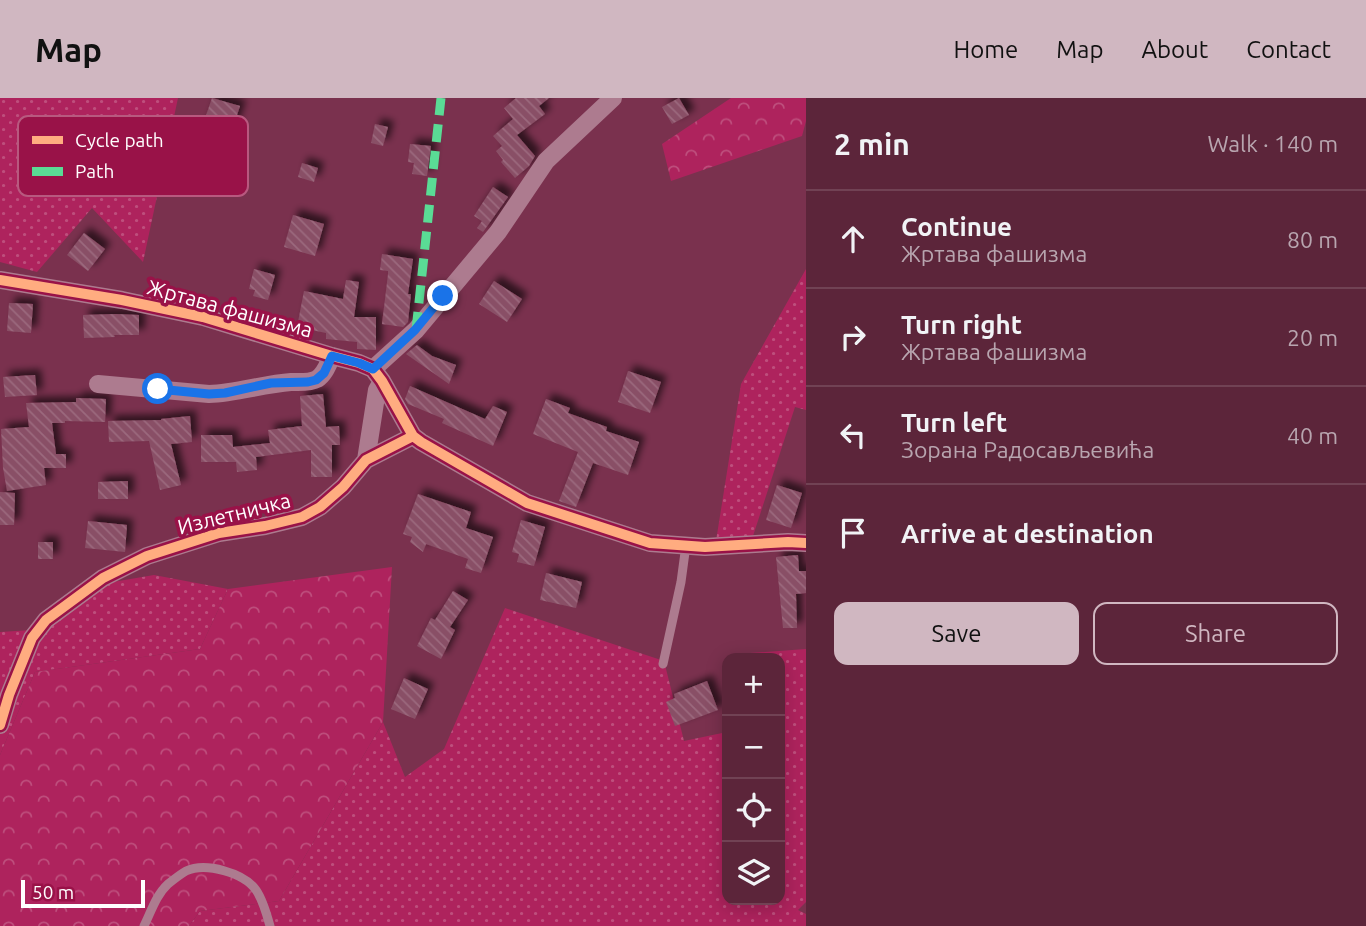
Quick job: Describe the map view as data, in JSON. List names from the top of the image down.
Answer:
{
  "streets": {
    "street": ["Жртава фашизма", "Излетничка"]
  },
  "legend": ["Cycle path", "Path"],
  "scale_bar": "50 m",
  "page": {
    "header": "Map",
    "nav": [
      "Home",
      "Map",
      "About",
      "Contact"
    ],
    "heading": ["2 min", "Walk · 140 m"],
    "list": [
      ["Continue", "Жртава фашизма", "80 m"],
      ["Turn right", "Жртава фашизма", "20 m"],
      ["Turn left", "Зорана Радосављевића", "40 m"],
      "Arrive at destination"
    ],
    "buttons": ["Save", "Share"],
    "map_buttons": ["+", "−"],
    "scale": "50 m"
  }
}
